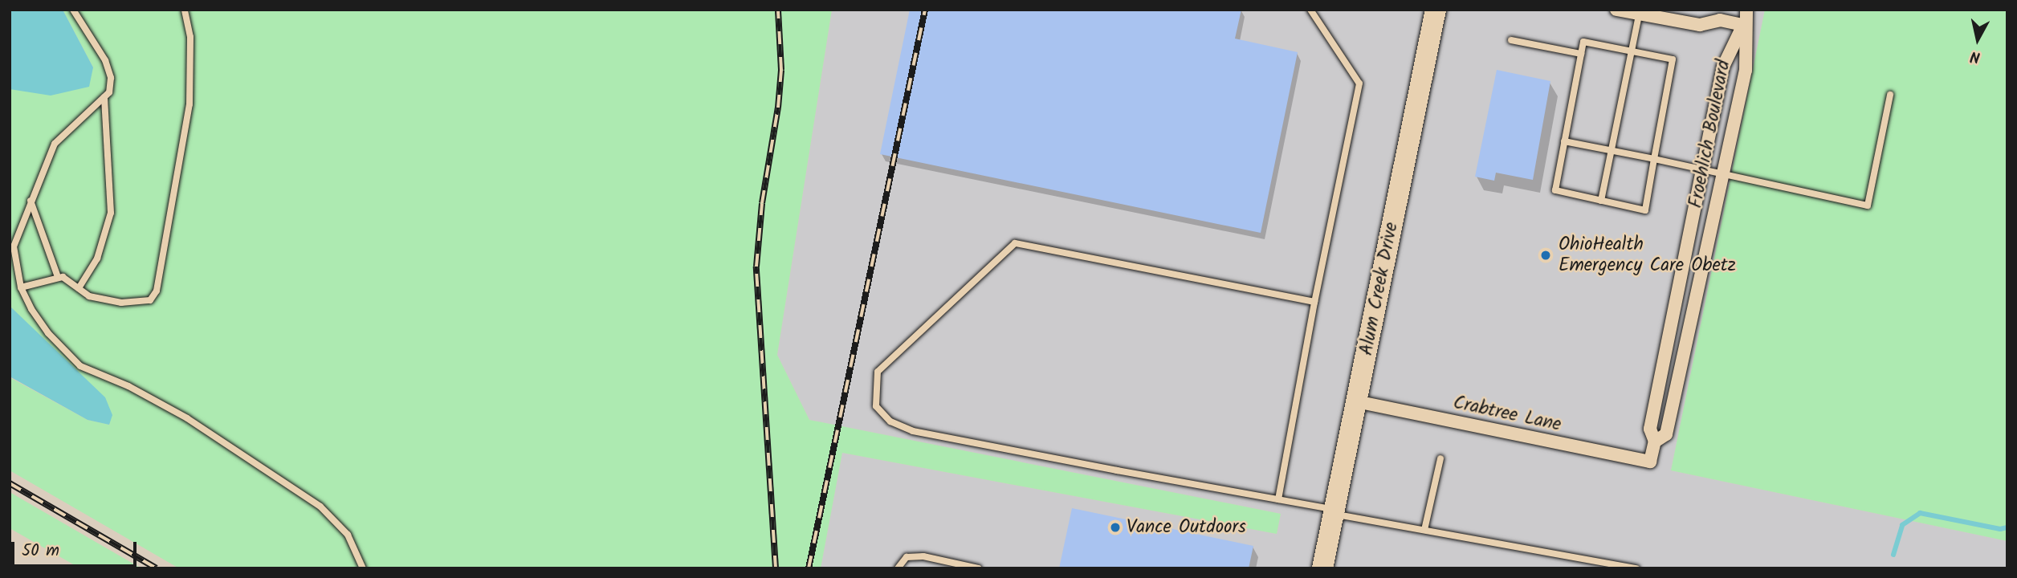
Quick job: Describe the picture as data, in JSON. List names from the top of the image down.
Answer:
{
  "streets": {
    "main road": ["Alum Creek Drive"],
    "street": ["Froehlich Boulevard", "Crabtree Lane"]
  },
  "crossings": [
    ["Froehlich Boulevard", "Crabtree Lane"],
    ["Alum Creek Drive", "Crabtree Lane"]
  ],
  "places": ["OhioHealth Emergency Care Obetz", "Vance Outdoors"],
  "scale_bar": "50 m",
  "north": "bottom"
}
